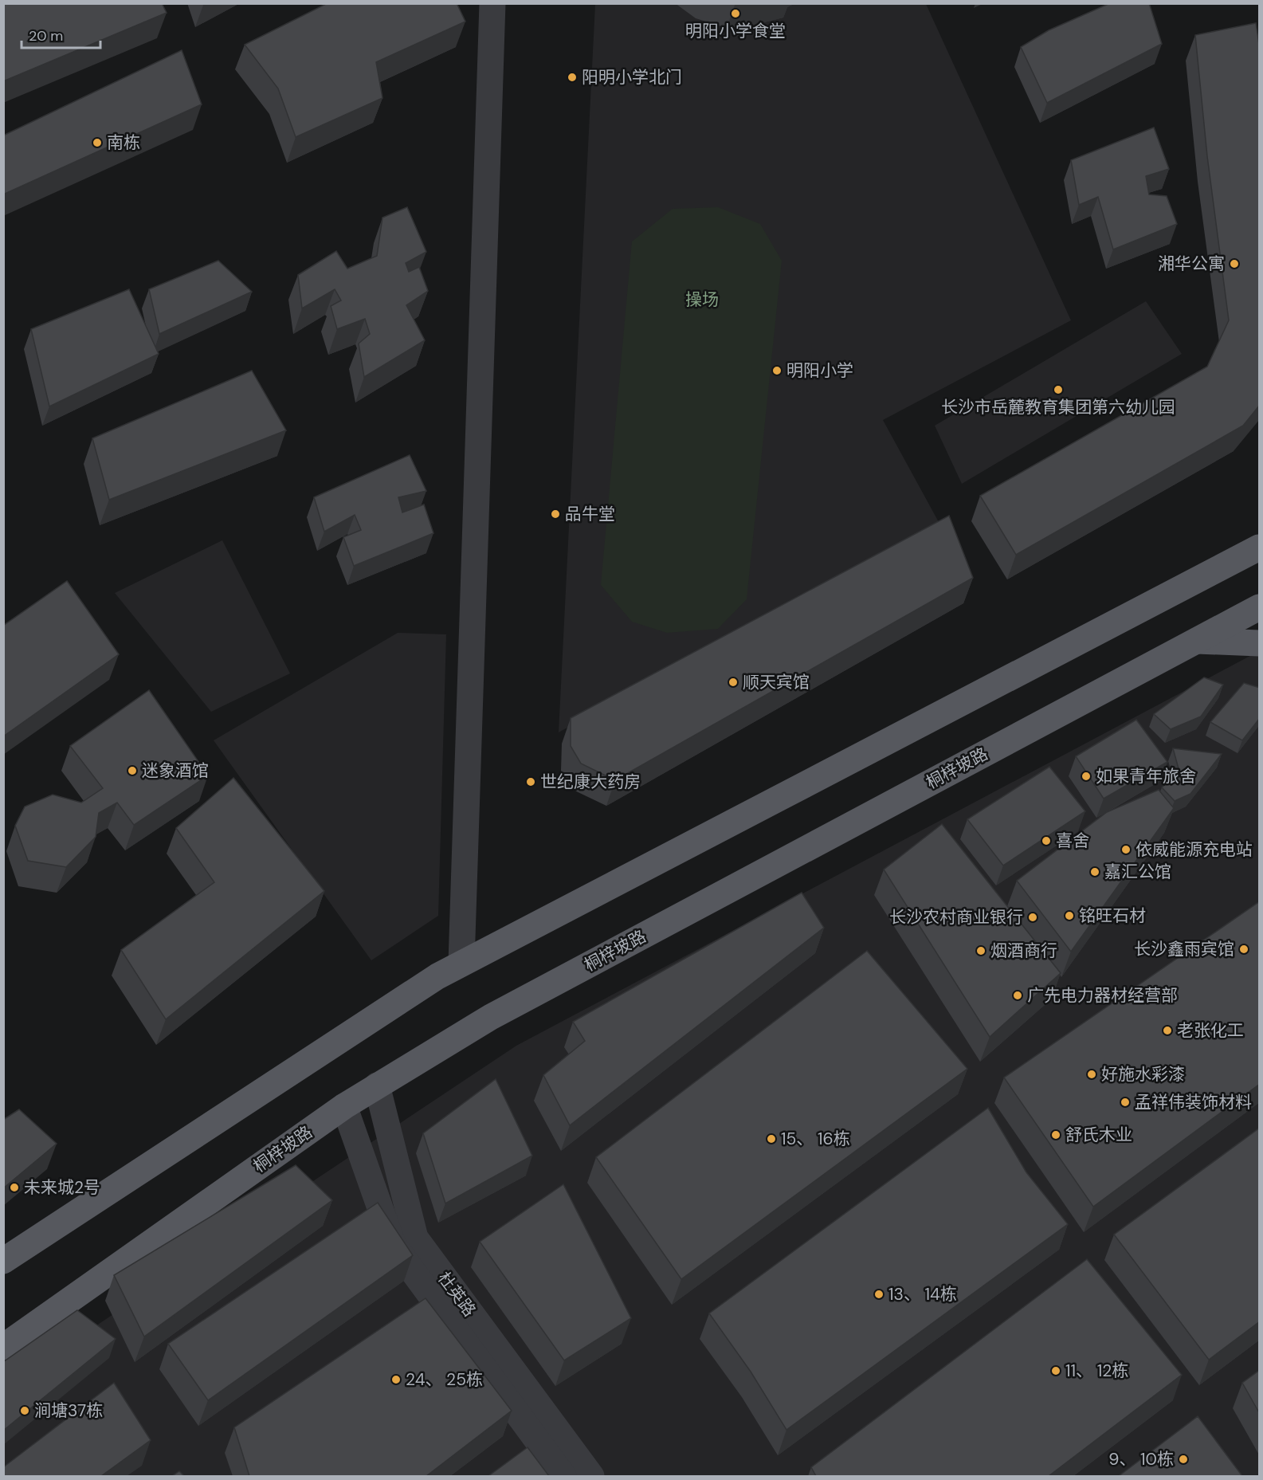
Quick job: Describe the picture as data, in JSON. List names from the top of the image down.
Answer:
{
  "streets": {
    "main road": ["桐梓坡路"],
    "street": ["杜英路"]
  },
  "crossings": [
    ["桐梓坡路", "杜英路"]
  ],
  "parks": ["操场"],
  "places": [
    "明阳小学食堂",
    "阳明小学北门",
    "南栋",
    "湘华公寓",
    "明阳小学",
    "长沙市岳麓教育集团第六幼儿园",
    "品牛堂",
    "顺天宾馆",
    "迷象酒馆",
    "如果青年旅舍",
    "世纪康大药房",
    "喜舍",
    "依威能源充电站",
    "嘉汇公馆",
    "铭旺石材",
    "长沙农村商业银行",
    "长沙鑫雨宾馆",
    "烟酒商行",
    "广先电力器材经营部",
    "老张化工",
    "好施水彩漆",
    "孟祥伟装饰材料",
    "舒氏木业",
    "15、 16栋",
    "未来城2号",
    "13、 14栋",
    "11、 12栋",
    "24、 25栋",
    "涧塘37栋",
    "9、 10栋"
  ],
  "scale_bar": "20 m"
}
